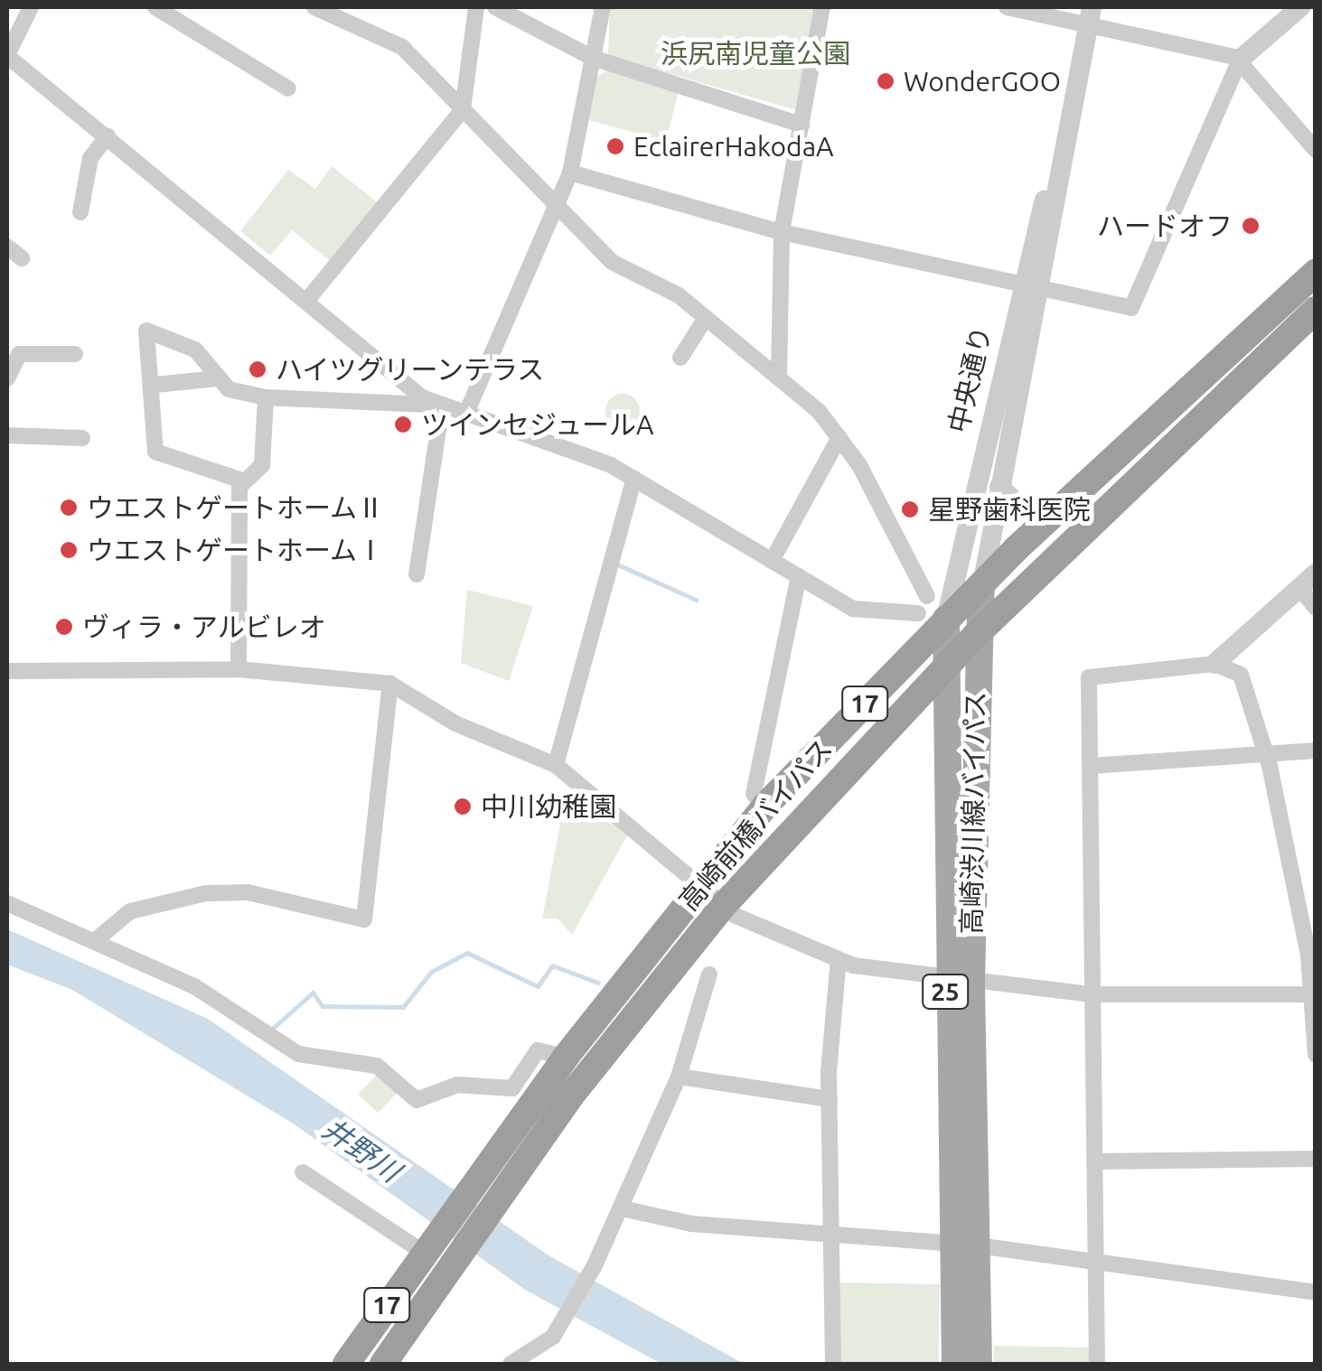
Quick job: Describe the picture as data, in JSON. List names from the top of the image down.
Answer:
{
  "streets": {
    "highway": ["17", "高崎前橋バイパス"],
    "main road": ["高崎渋川線バイパス", "25"],
    "street": ["中央通り"]
  },
  "crossings": [
    ["中央通り", "高崎渋川線バイパス"],
    ["中央通り", "高崎前橋バイパス"],
    ["高崎渋川線バイパス", "高崎前橋バイパス"]
  ],
  "water": ["井野川"],
  "parks": ["浜尻南児童公園"],
  "places": [
    "WonderGOO",
    "EclairerHakodaA",
    "ハードオフ",
    "ハイツグリーンテラス",
    "ツインセジュールA",
    "ウエストゲートホームⅡ",
    "星野歯科医院",
    "ウエストゲートホームⅠ",
    "ヴィラ・アルビレオ",
    "中川幼稚園"
  ]
}
